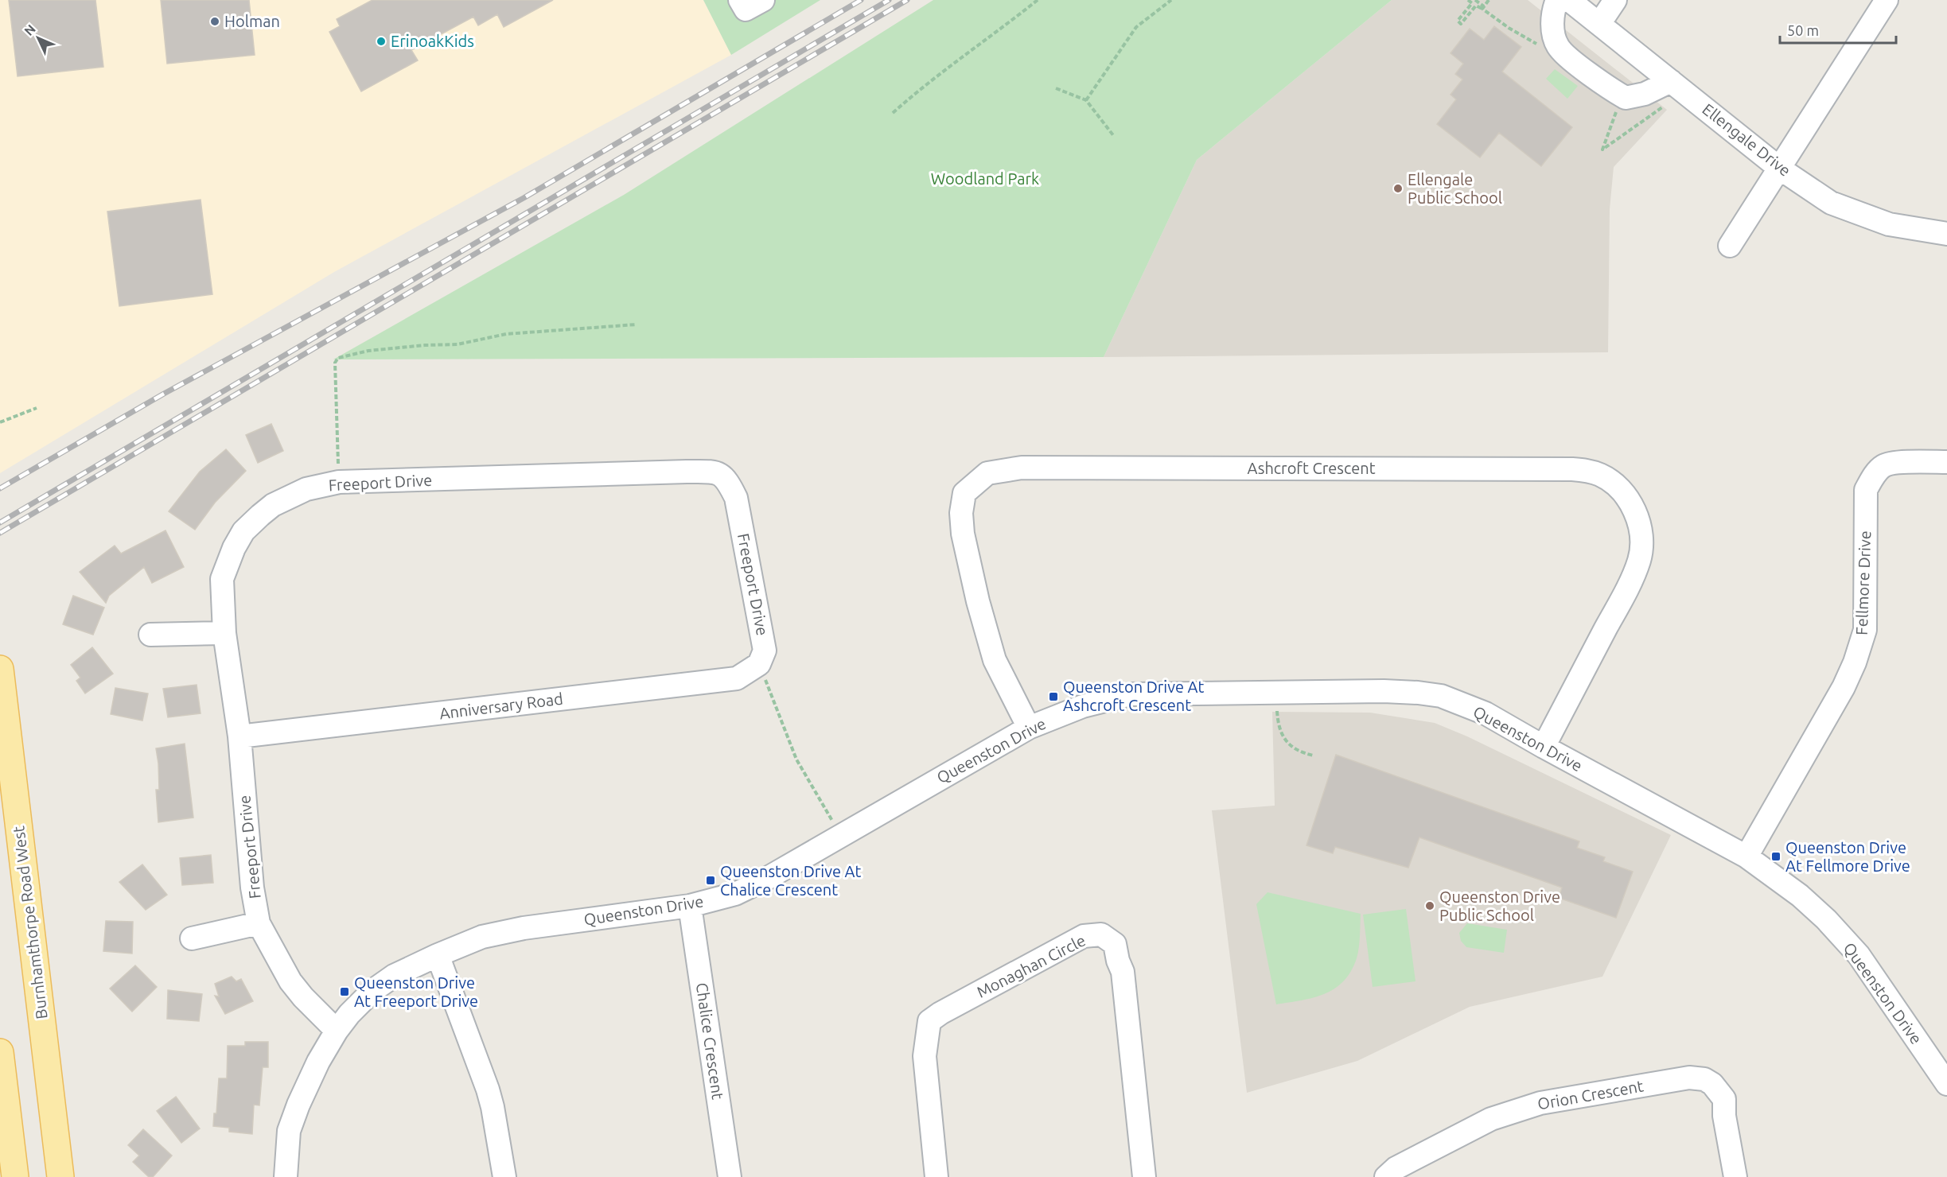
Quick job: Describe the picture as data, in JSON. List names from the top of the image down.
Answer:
{
  "streets": {
    "main road": ["Burnhamthorpe Road West"],
    "street": [
      "Ellengale Drive",
      "Ashcroft Crescent",
      "Freeport Drive",
      "Fellmore Drive",
      "Anniversary Road",
      "Queenston Drive",
      "Monaghan Circle",
      "Chalice Crescent",
      "Orion Crescent"
    ]
  },
  "crossings": [
    ["Ashcroft Crescent", "Queenston Drive"],
    ["Freeport Drive", "Anniversary Road"],
    ["Freeport Drive", "Queenston Drive"],
    ["Fellmore Drive", "Queenston Drive"],
    ["Queenston Drive", "Chalice Crescent"]
  ],
  "parks": ["Woodland Park"],
  "places": {
    "other": [
      "Holman",
      "ErinoakKids",
      "Ellengale Public School",
      "Queenston Drive Public School"
    ],
    "transit": [
      "Queenston Drive At Ashcroft Crescent",
      "Queenston Drive At Fellmore Drive",
      "Queenston Drive At Chalice Crescent",
      "Queenston Drive At Freeport Drive"
    ]
  },
  "scale_bar": "50 m",
  "north": "top left"
}
